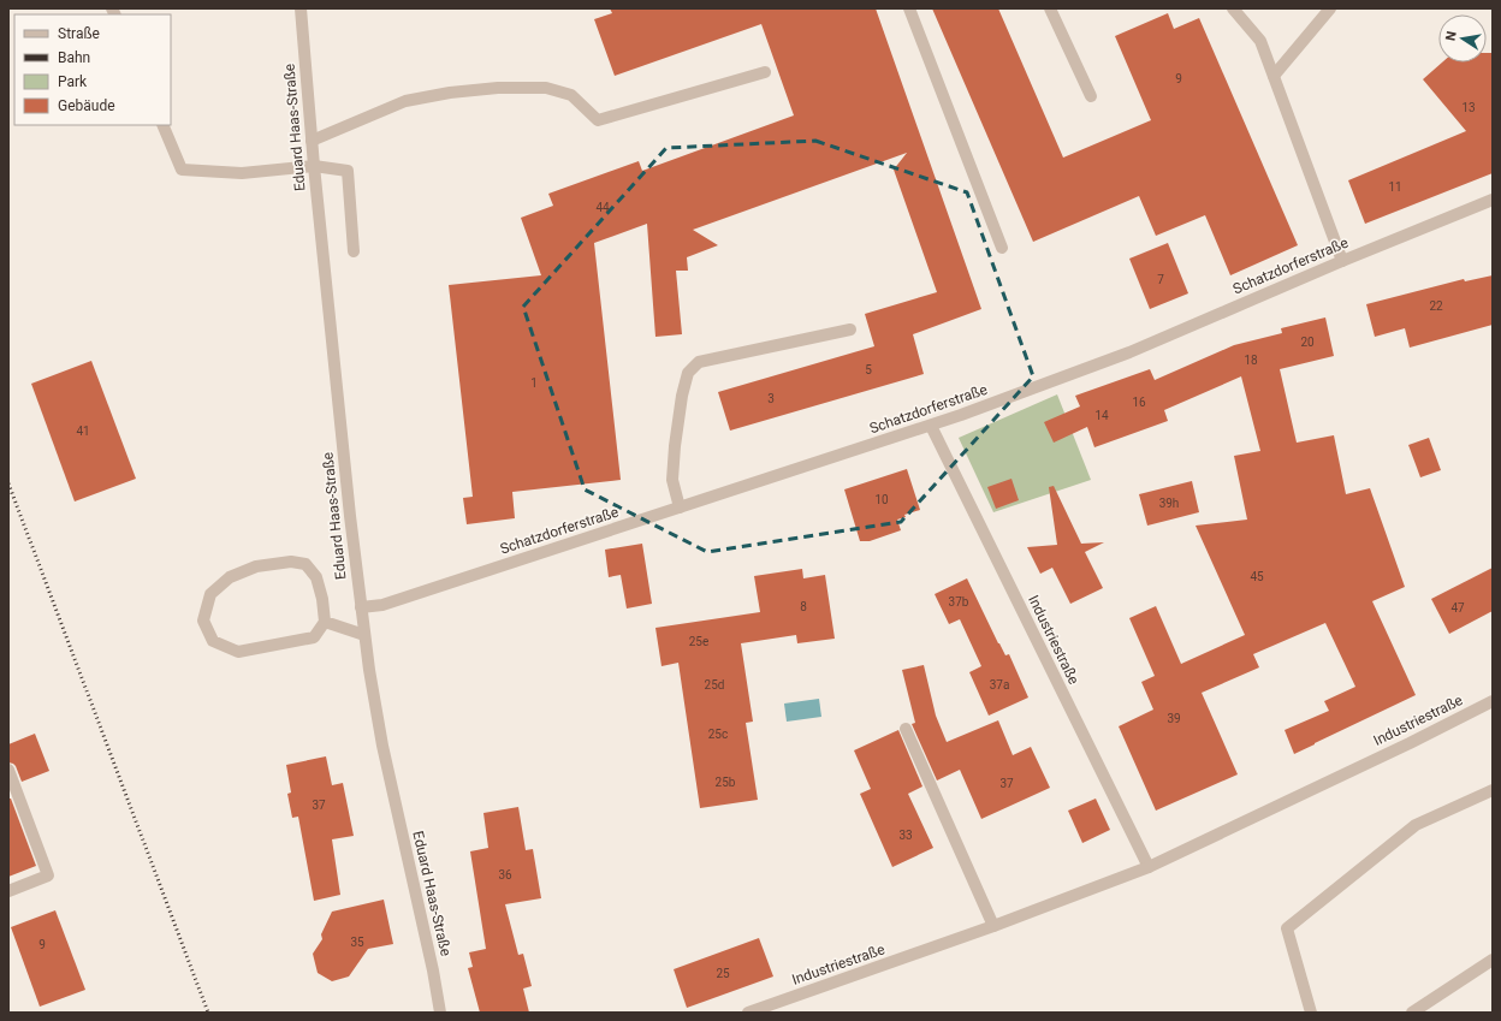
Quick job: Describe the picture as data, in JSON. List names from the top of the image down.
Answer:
{
  "streets": {
    "street": ["Eduard Haas-Straße", "Schatzdorferstraße", "Industriestraße"]
  },
  "crossings": [
    ["Eduard Haas-Straße", "Schatzdorferstraße"],
    ["Schatzdorferstraße", "Industriestraße"]
  ],
  "house_numbers": [
    "9",
    "13",
    "11",
    "44",
    "7",
    "22",
    "20",
    "18",
    "5",
    "1",
    "3",
    "16",
    "14",
    "41",
    "10",
    "39h",
    "45",
    "37b",
    "8",
    "47",
    "25e",
    "25d",
    "37a",
    "39",
    "25c",
    "25b",
    "37",
    "37",
    "33",
    "36",
    "35",
    "9",
    "25"
  ],
  "legend": [
    "Straße",
    "Bahn",
    "Park",
    "Gebäude"
  ],
  "north": "left"
}
